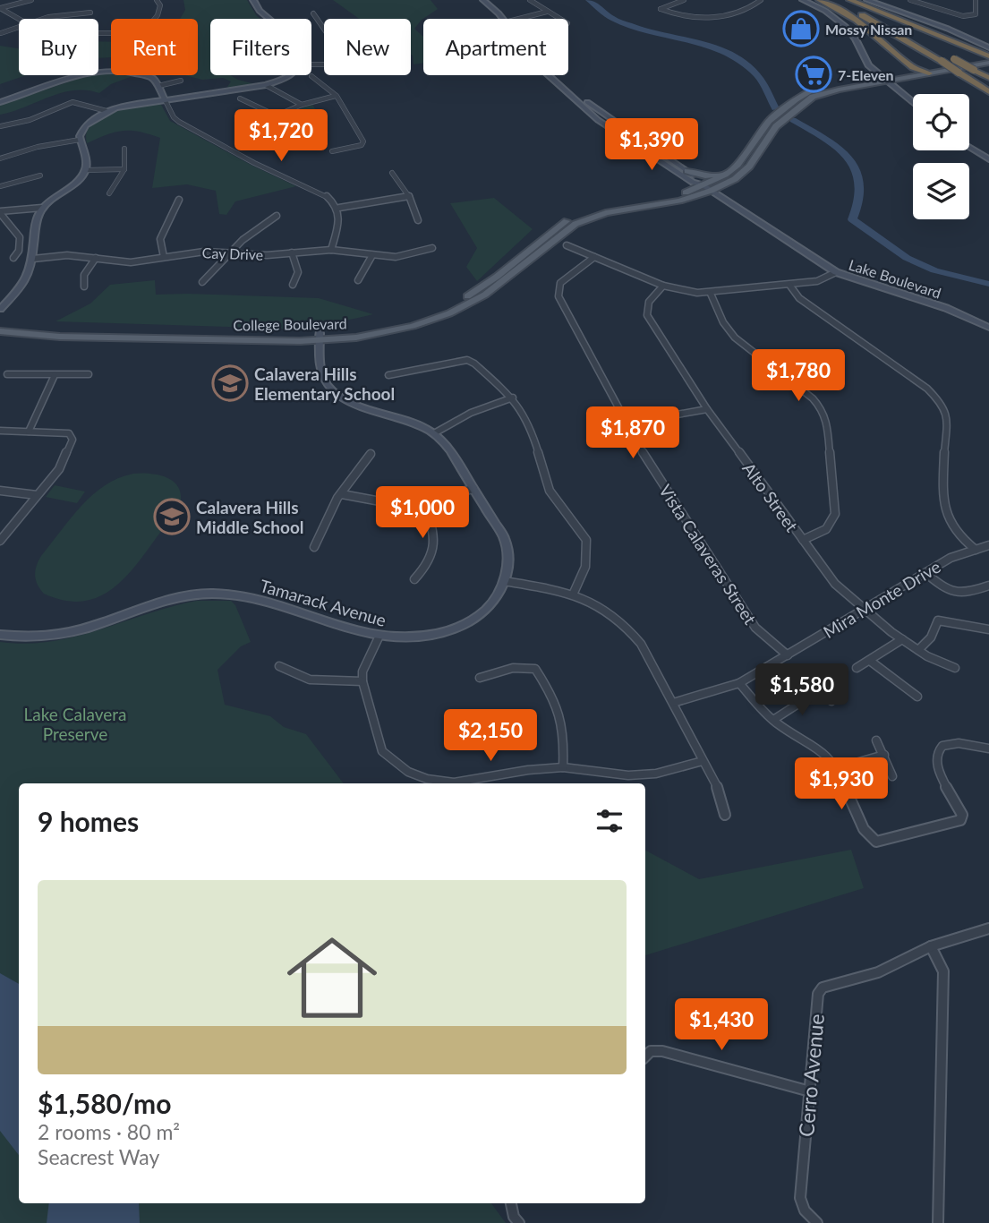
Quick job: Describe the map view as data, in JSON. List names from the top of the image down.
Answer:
{
  "streets": {
    "main road": ["College Boulevard"],
    "street": [
      "Cay Drive",
      "Lake Boulevard",
      "Alto Street",
      "Vista Calaveras Street",
      "Mira Monte Drive",
      "Tamarack Avenue",
      "Cerro Avenue"
    ]
  },
  "crossings": [
    ["Lake Boulevard", "College Boulevard"],
    ["College Boulevard", "Tamarack Avenue"],
    ["Alto Street", "Mira Monte Drive"],
    ["Vista Calaveras Street", "Mira Monte Drive"]
  ],
  "parks": ["Lake Calavera Preserve"],
  "places": {
    "shop": ["Mossy Nissan"],
    "supermarket": ["7-Eleven"],
    "school or university": ["Calavera Hills Elementary School", "Calavera Hills Middle School"]
  },
  "page": {
    "chip": [
      "Buy",
      "Rent",
      "Filters",
      "New",
      "Apartment"
    ],
    "price": [
      "$1,720",
      "$1,390",
      "$1,780",
      "$1,870",
      "$1,000",
      "$1,580",
      "$2,150",
      "$1,930",
      "$1,430"
    ],
    "heading": "9 homes",
    "list": [
      {
        "name": "$1,580/mo",
        "note": "2 rooms · 80 m² · Seacrest Way"
      }
    ]
  }
}
